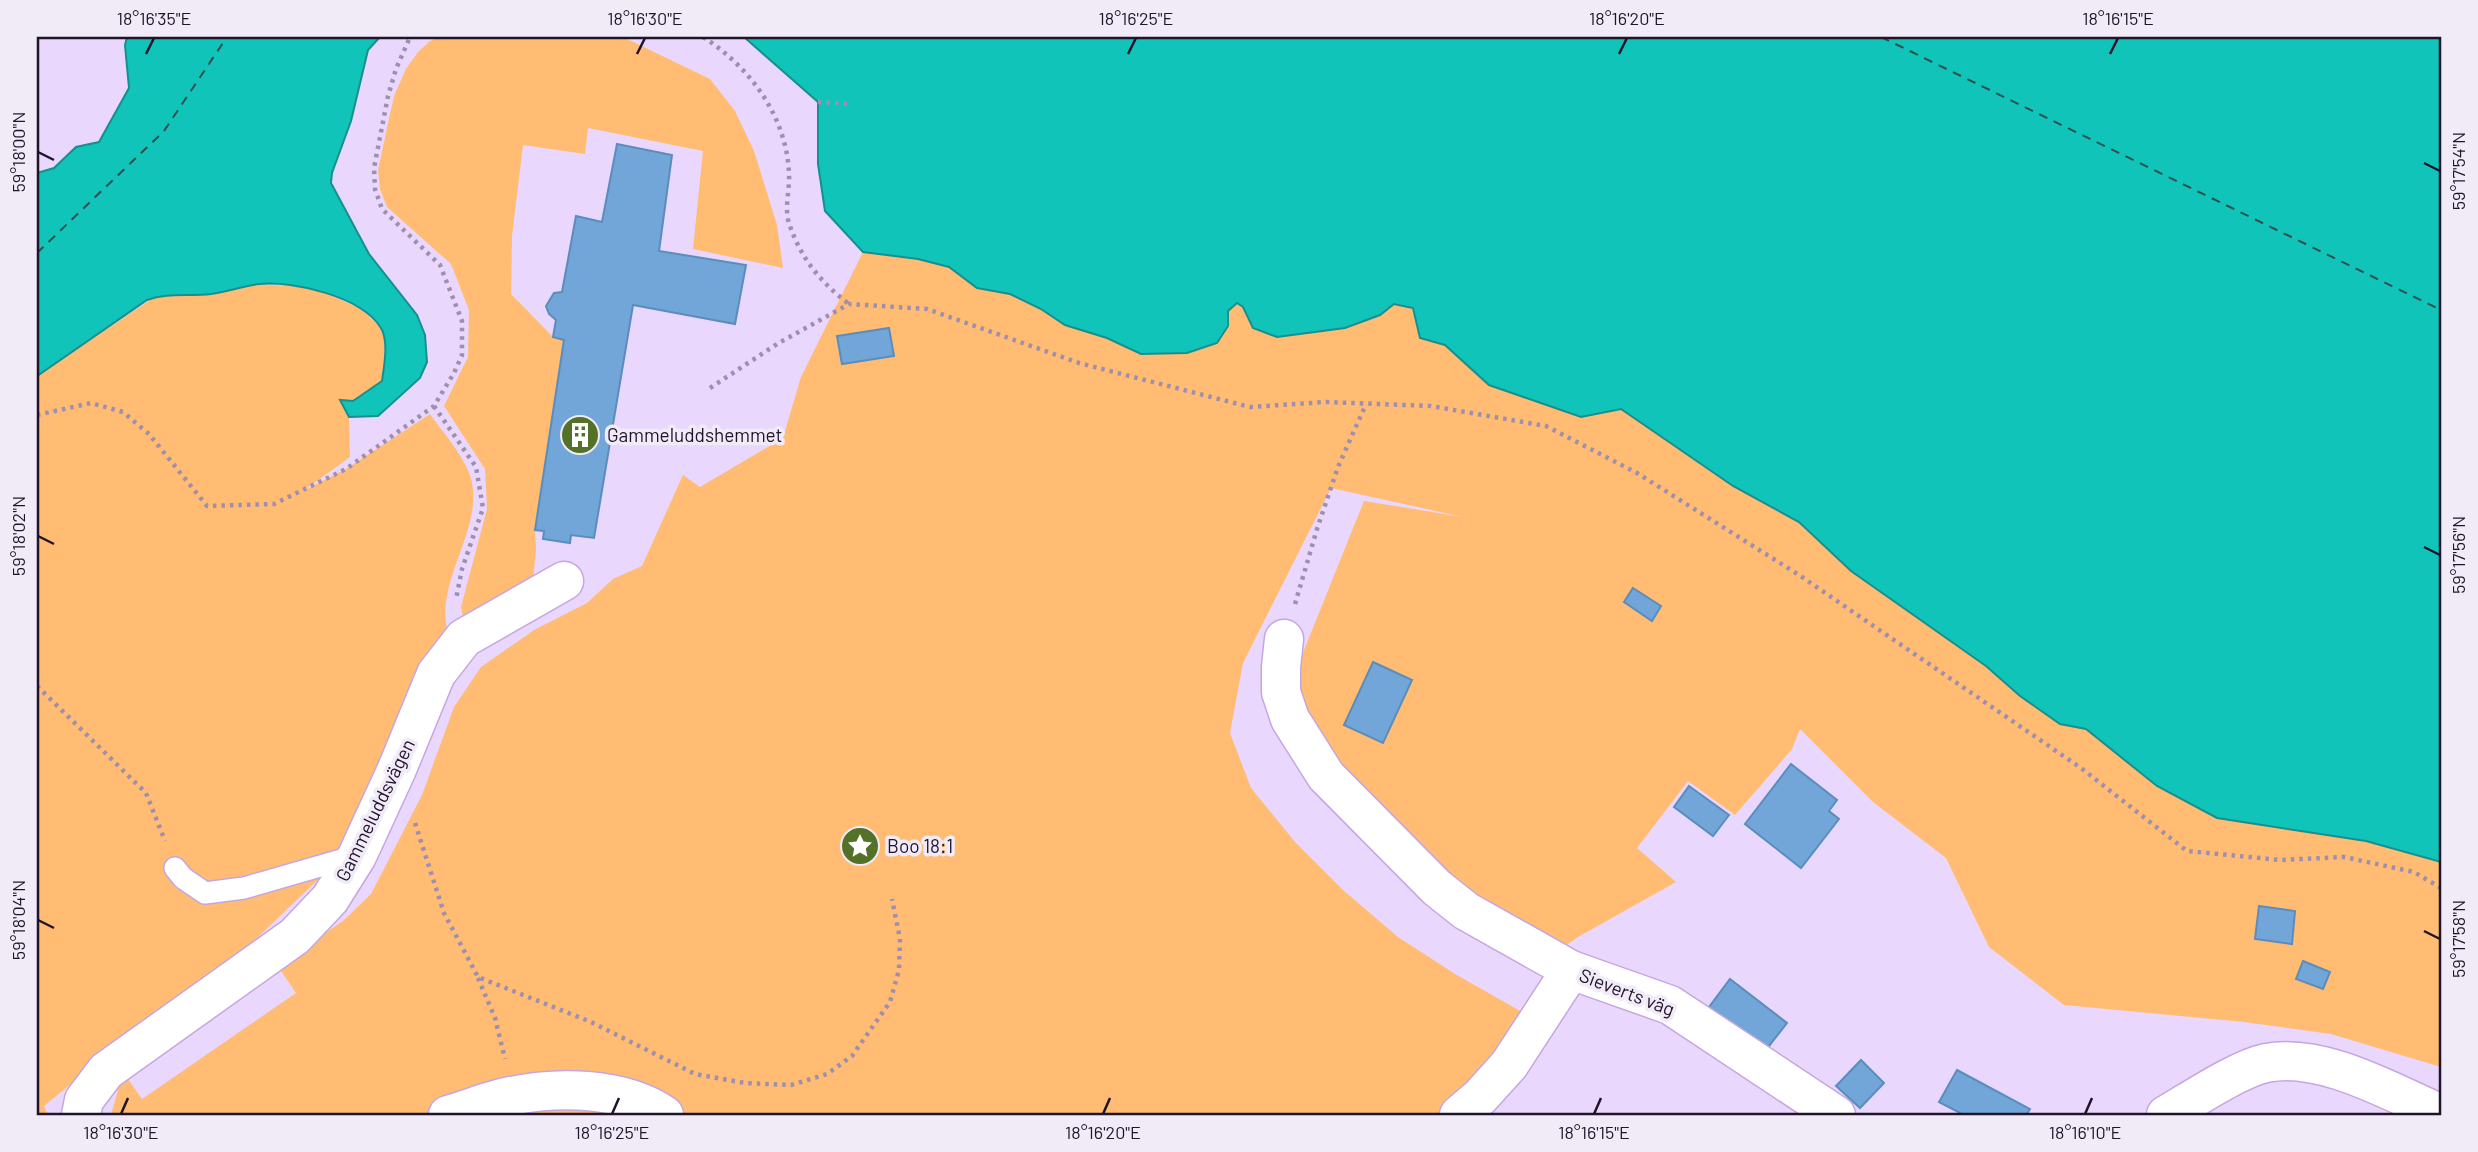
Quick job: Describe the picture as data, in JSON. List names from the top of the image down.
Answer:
{
  "streets": {
    "street": ["Gammeluddsvägen", "Sieverts väg"]
  },
  "places": {
    "building": ["Gammeluddshemmet"],
    "place": ["Boo 18:1"]
  },
  "coordinates": [
    "18°16'35\"E",
    "18°16'30\"E",
    "18°16'25\"E",
    "18°16'20\"E",
    "18°16'15\"E",
    "59°18'00\"N",
    "59°17'54\"N",
    "59°18'02\"N",
    "59°17'56\"N",
    "59°18'04\"N",
    "59°17'58\"N",
    "18°16'10\"E"
  ]
}
